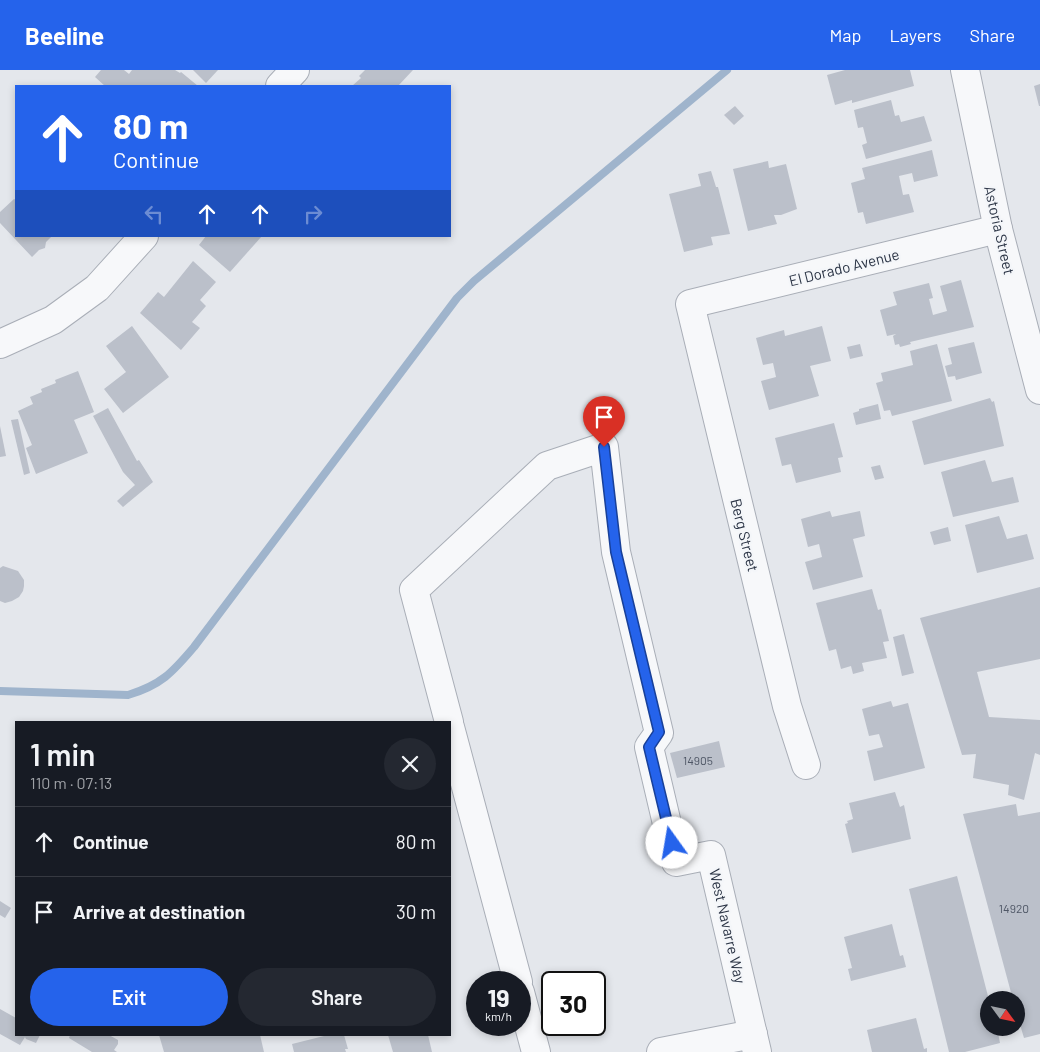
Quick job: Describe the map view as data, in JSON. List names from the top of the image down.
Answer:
{
  "streets": {
    "street": [
      "Astoria Street",
      "El Dorado Avenue",
      "Berg Street",
      "West Navarre Way"
    ]
  },
  "crossings": [
    ["Astoria Street", "El Dorado Avenue"],
    ["El Dorado Avenue", "Berg Street"]
  ],
  "house_numbers": ["14905", "14920"],
  "north": "bottom right",
  "page": {
    "header": "Beeline",
    "nav": ["Map", "Layers", "Share"],
    "turn": ["80 m", "Continue"],
    "heading": ["1 min", "110 m · 07:13"],
    "list": [
      {
        "name": "Continue",
        "value": "80 m"
      },
      {
        "name": "Arrive at destination",
        "value": "30 m"
      }
    ],
    "buttons": ["Exit", "Share"],
    "speed": "19 km/h",
    "limit": "30"
  }
}
